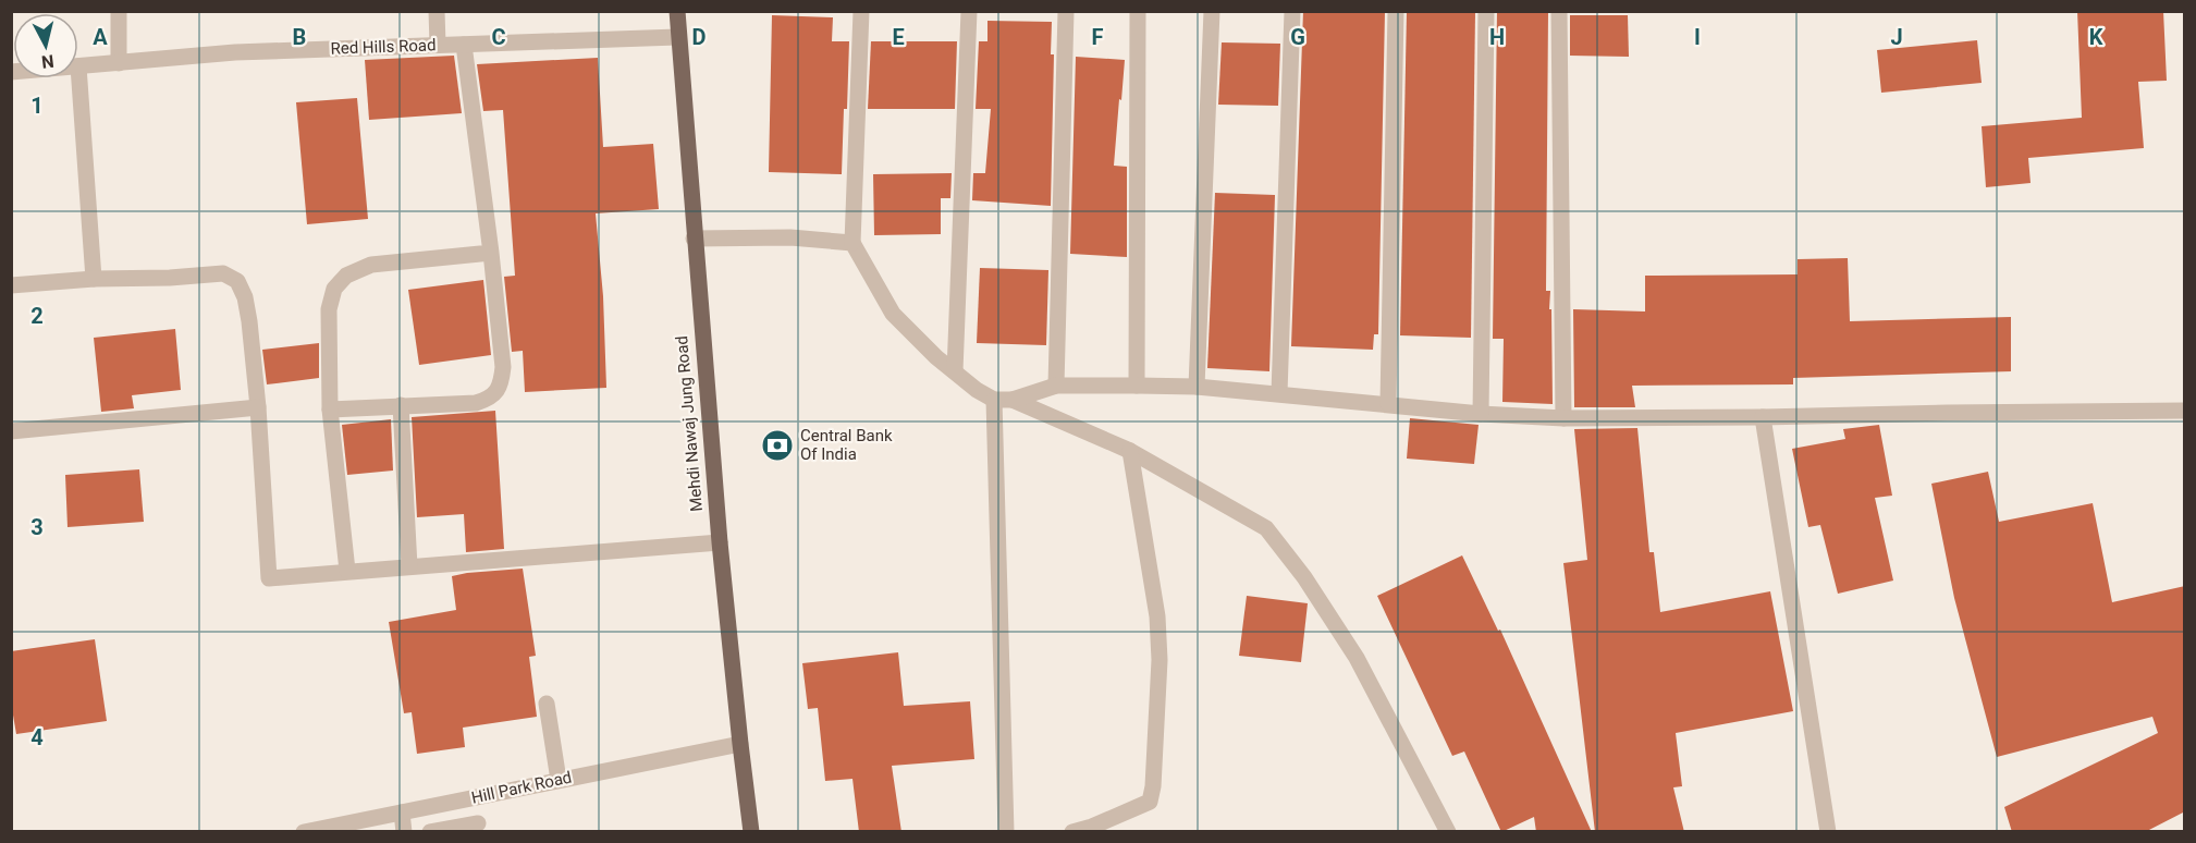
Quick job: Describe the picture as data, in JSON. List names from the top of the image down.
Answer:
{
  "streets": {
    "main road": ["Mehdi Nawaj Jung Road"],
    "street": ["Red Hills Road", "Hill Park Road"]
  },
  "crossings": [
    ["Red Hills Road", "Mehdi Nawaj Jung Road"],
    ["Mehdi Nawaj Jung Road", "Hill Park Road"]
  ],
  "places": {
    "bank": ["Central Bank Of India"]
  },
  "north": "bottom",
  "grid": {
    "columns": [
      "A",
      "B",
      "C",
      "D",
      "E",
      "F",
      "G",
      "H",
      "I",
      "J",
      "K"
    ],
    "rows": [
      "1",
      "2",
      "3",
      "4"
    ]
  }
}
